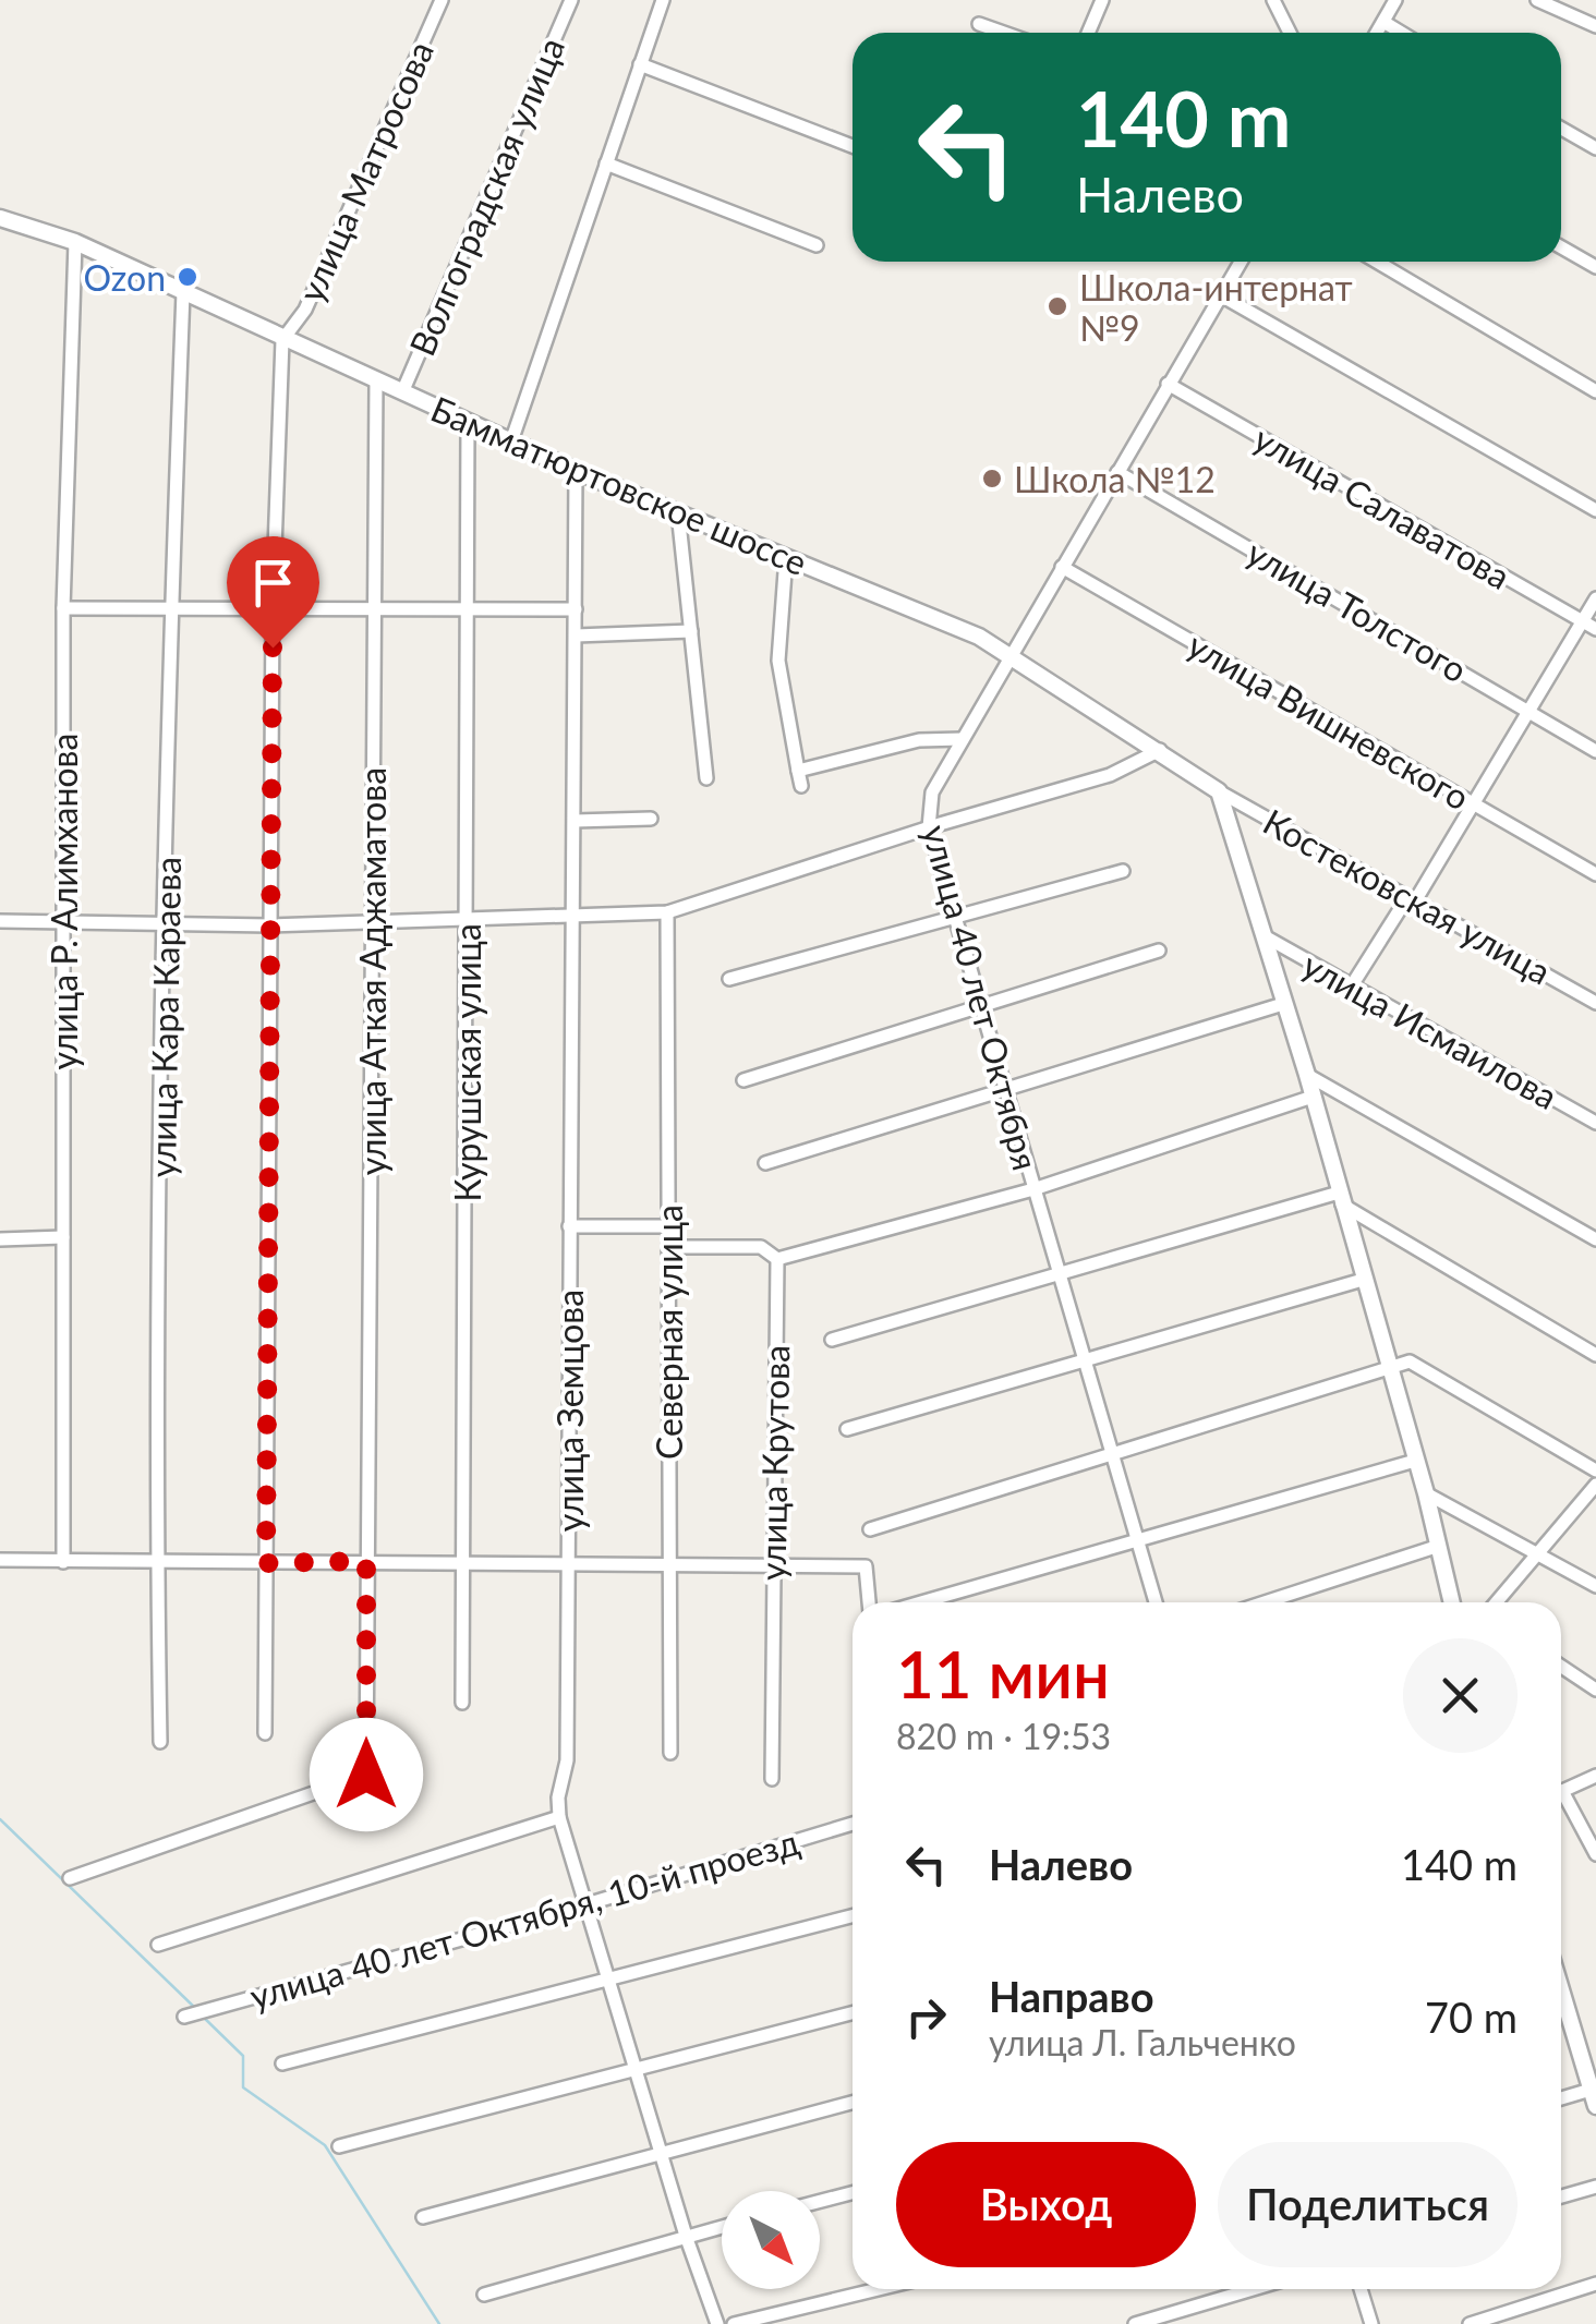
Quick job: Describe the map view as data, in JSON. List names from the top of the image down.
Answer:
{
  "streets": {
    "street": [
      "улица Матросова",
      "Волгоградская улица",
      "Бамматюртовское шоссе",
      "улица Салаватова",
      "улица Толстого",
      "улица Вишневского",
      "Костековская улица",
      "улица Р. Алимханова",
      "улица Аткая Аджаматова",
      "улица 40 лет Октября",
      "улица Кара Караева",
      "улица Исмаилова",
      "Курушская улица",
      "Северная улица",
      "улица Земцова",
      "улица Крутова",
      "улица 40 лет Октября, 10-й проезд"
    ]
  },
  "crossings": [
    ["улица Матросова", "Бамматюртовское шоссе"],
    ["Волгоградская улица", "Бамматюртовское шоссе"],
    ["Бамматюртовское шоссе", "Костековская улица"],
    ["Бамматюртовское шоссе", "улица Р. Алимханова"],
    ["Бамматюртовское шоссе", "улица Аткая Аджаматова"],
    ["Бамматюртовское шоссе", "улица 40 лет Октября"],
    ["Бамматюртовское шоссе", "улица Кара Караева"],
    ["Бамматюртовское шоссе", "Курушская улица"],
    ["Бамматюртовское шоссе", "улица Земцова"],
    ["улица Салаватова", "улица 40 лет Октября"],
    ["улица Толстого", "улица 40 лет Октября"],
    ["улица Вишневского", "улица 40 лет Октября"],
    ["улица Земцова", "улица 40 лет Октября, 10-й проезд"]
  ],
  "places": ["Ozon", "Школа-интернат №9", "Школа №12"],
  "north": "bottom right",
  "page": {
    "turn": ["140 m", "Налево"],
    "heading": ["11 мин", "820 m · 19:53"],
    "list": [
      {
        "name": "Налево",
        "value": "140 m"
      },
      {
        "name": "Направо",
        "note": "улица Л. Гальченко",
        "value": "70 m"
      }
    ],
    "buttons": ["Выход", "Поделиться"]
  }
}
